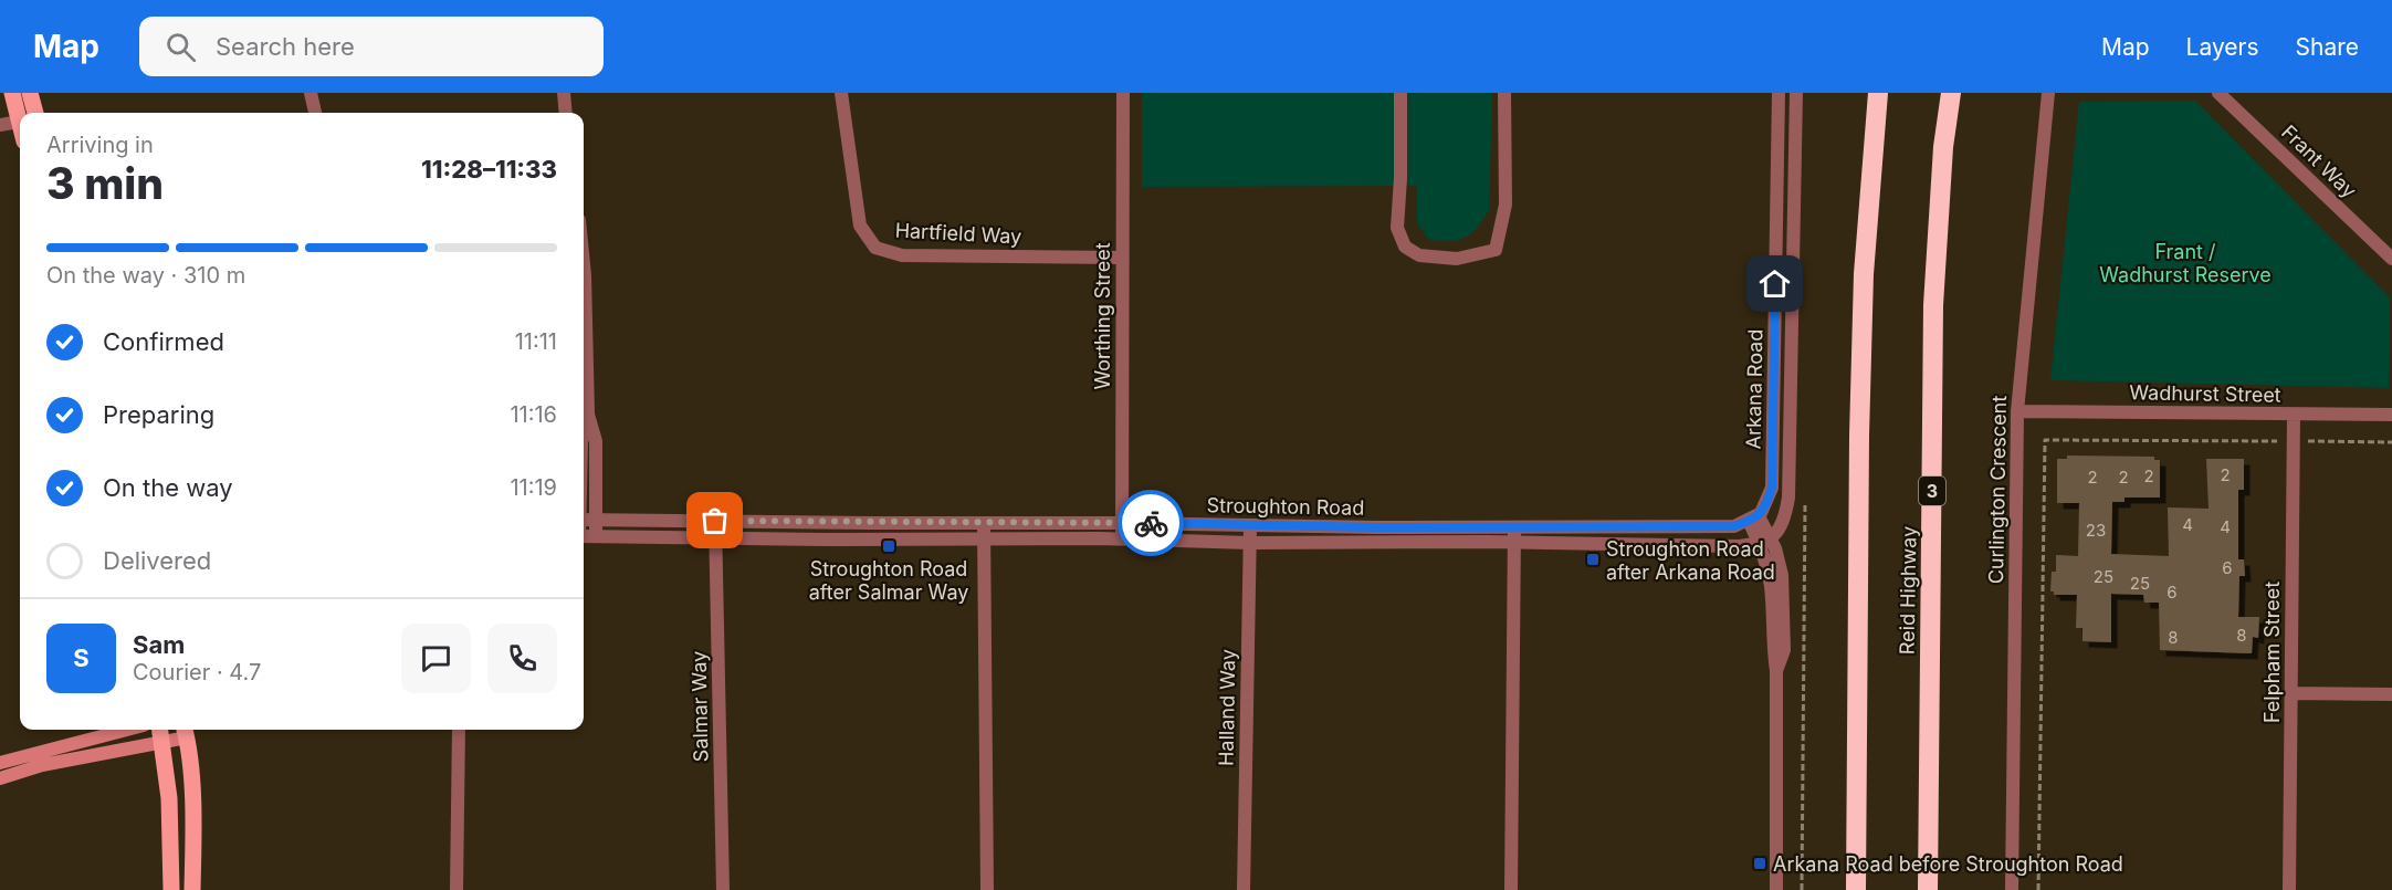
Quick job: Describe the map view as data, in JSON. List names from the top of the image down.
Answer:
{
  "streets": {
    "highway": ["3", "Reid Highway"],
    "street": [
      "Frant Way",
      "Hartfield Way",
      "Worthing Street",
      "Arkana Road",
      "Wadhurst Street",
      "Curlington Crescent",
      "Stroughton Road",
      "Felpham Street",
      "Salmar Way",
      "Halland Way"
    ]
  },
  "crossings": [
    ["Hartfield Way", "Worthing Street"],
    ["Worthing Street", "Stroughton Road"],
    ["Arkana Road", "Stroughton Road"],
    ["Wadhurst Street", "Curlington Crescent"],
    ["Wadhurst Street", "Felpham Street"],
    ["Stroughton Road", "Salmar Way"],
    ["Stroughton Road", "Halland Way"]
  ],
  "parks": ["Frant / Wadhurst Reserve"],
  "places": {
    "transit": ["Stroughton Road after Salmar Way", "Stroughton Road after Arkana Road", "Arkana Road before Stroughton Road"]
  },
  "house_numbers": [
    "2",
    "2",
    "2",
    "2",
    "4",
    "4",
    "23",
    "6",
    "25",
    "25",
    "6",
    "8",
    "8"
  ],
  "page": {
    "header": "Map",
    "search": "Search here",
    "nav": ["Map", "Layers", "Share"],
    "heading": ["3 min", "Arriving in", "11:28–11:33"],
    "panel": ["Sam", "Courier · 4.7"],
    "bar": "On the way · 310 m",
    "list": [
      ["Confirmed", "11:11"],
      ["Preparing", "11:16"],
      ["On the way", "11:19"],
      "Delivered"
    ],
    "round": "S"
  }
}
